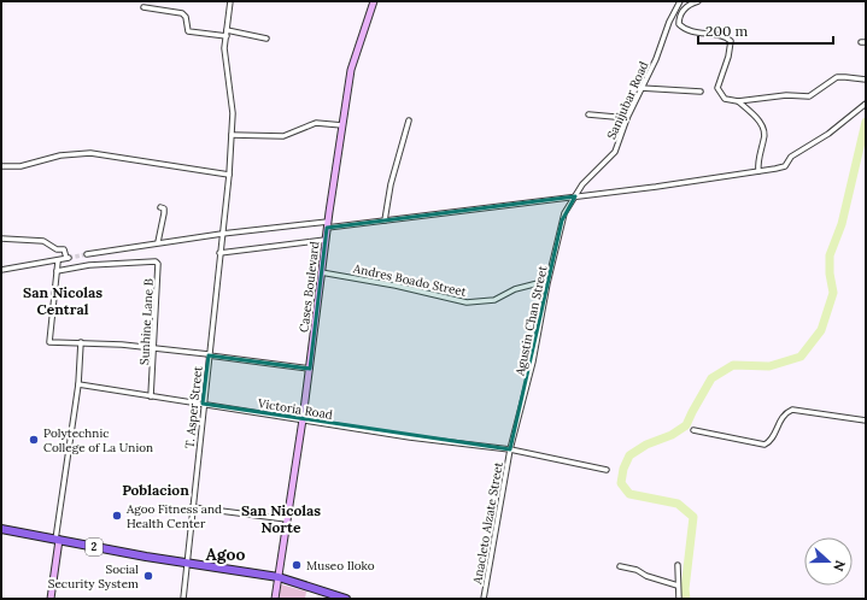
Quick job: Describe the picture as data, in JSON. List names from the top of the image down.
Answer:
{
  "streets": {
    "highway": ["2"],
    "street": [
      "Sanijubar Road",
      "Andres Boado Street",
      "Cases Boulevard",
      "Agustin Chan Street",
      "Sunhine Lane B",
      "T. Asper Street",
      "Victoria Road",
      "Anacleto Alzate Street"
    ]
  },
  "crossings": [
    ["Sanijubar Road", "Agustin Chan Street"],
    ["Andres Boado Street", "Cases Boulevard"],
    ["Andres Boado Street", "Agustin Chan Street"],
    ["Cases Boulevard", "Victoria Road"],
    ["Cases Boulevard", "2"],
    ["Agustin Chan Street", "Victoria Road"],
    ["Agustin Chan Street", "Anacleto Alzate Street"],
    ["Sunhine Lane B", "Victoria Road"],
    ["T. Asper Street", "Victoria Road"],
    ["T. Asper Street", "2"],
    ["Victoria Road", "Anacleto Alzate Street"]
  ],
  "districts": [
    "San Nicolas Central",
    "Poblacion",
    "San Nicolas Norte",
    "Agoo"
  ],
  "places": [
    "Polytechnic College of La Union",
    "Agoo Fitness and Health Center",
    "Museo Iloko",
    "Social Security System"
  ],
  "scale_bar": "200 m",
  "north": "right"
}
